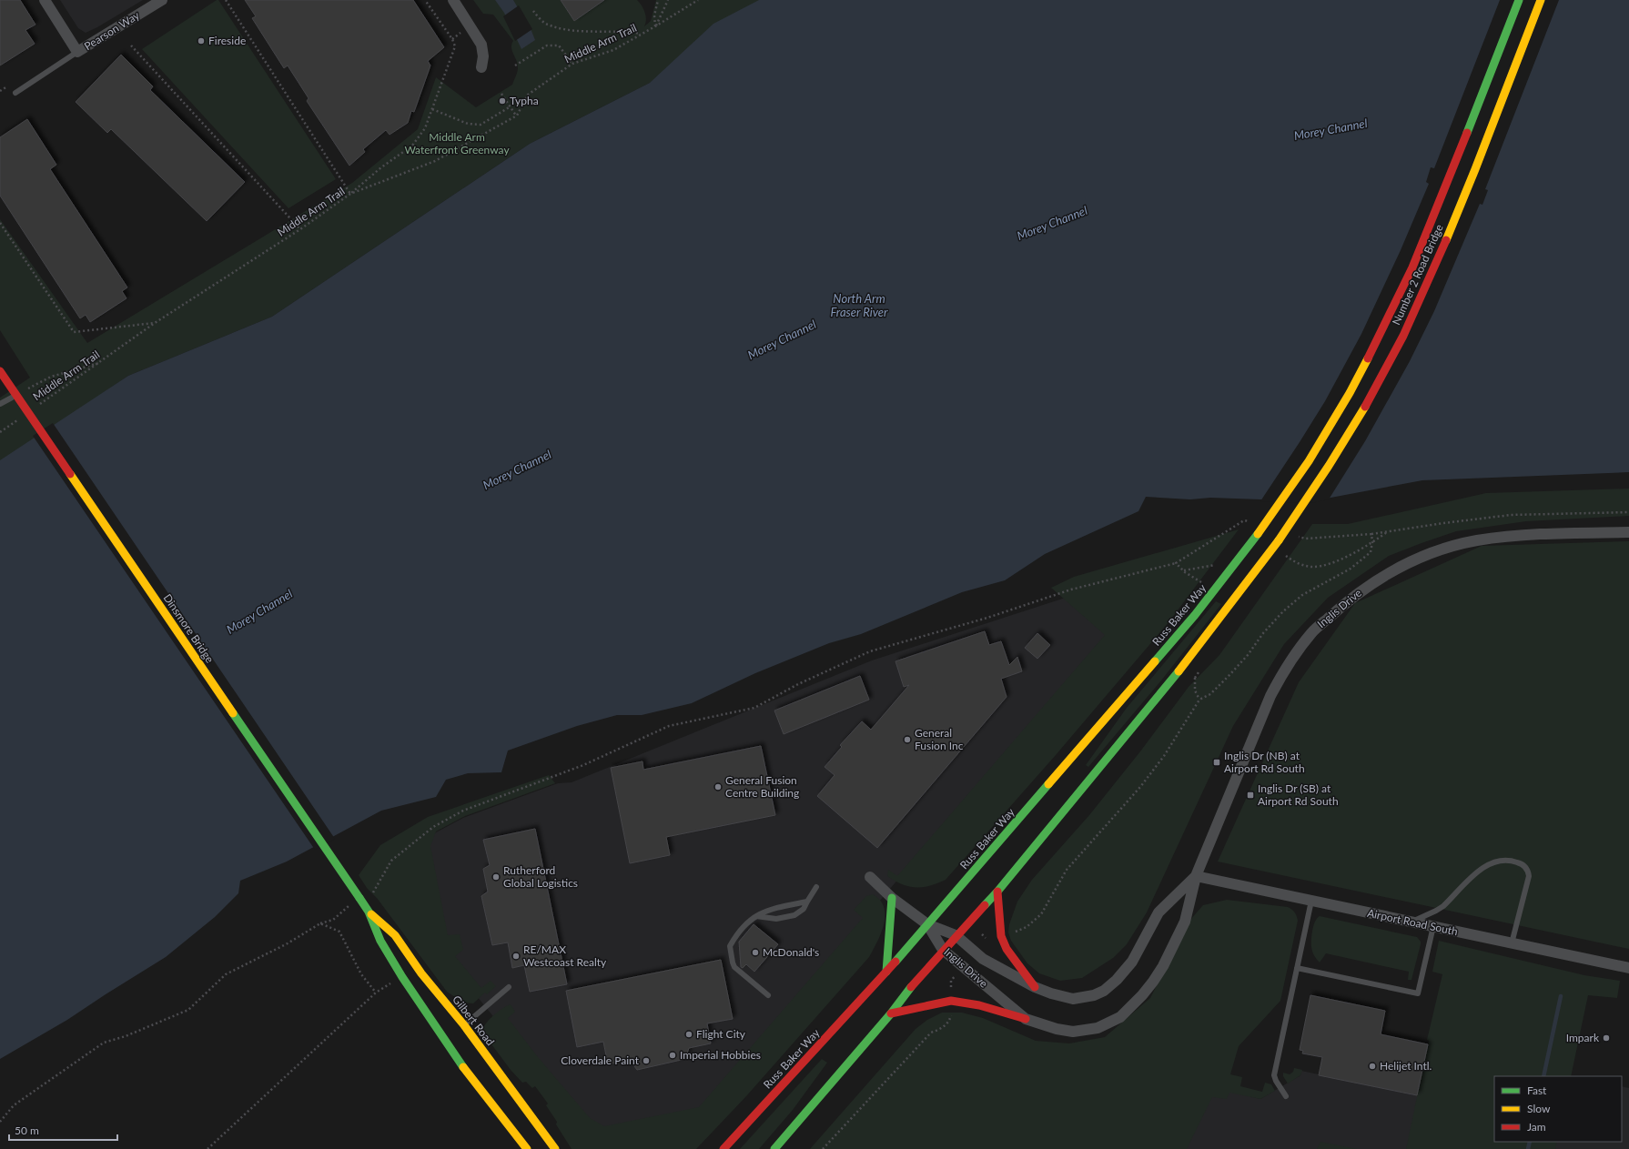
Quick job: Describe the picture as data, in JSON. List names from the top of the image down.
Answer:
{
  "streets": {
    "main road": [
      "Number 2 Road Bridge",
      "Russ Baker Way",
      "Dinsmore Bridge",
      "Gilbert Road"
    ],
    "street": ["Pearson Way", "Inglis Drive", "Airport Road South"],
    "path": ["Middle Arm Trail"]
  },
  "crossings": [
    ["Number 2 Road Bridge", "Russ Baker Way"],
    ["Inglis Drive", "Russ Baker Way"],
    ["Inglis Drive", "Airport Road South"],
    ["Dinsmore Bridge", "Gilbert Road"]
  ],
  "water": ["Morey Channel", "North Arm Fraser River"],
  "parks": ["Middle Arm Waterfront Greenway"],
  "places": {
    "other": [
      "Fireside",
      "Typha",
      "General Fusion Inc",
      "General Fusion Centre Building",
      "Rutherford Global Logistics",
      "McDonald's",
      "RE/MAX Westcoast Realty",
      "Flight City",
      "Impark",
      "Imperial Hobbies",
      "Cloverdale Paint",
      "Helijet Intl."
    ],
    "transit": ["Inglis Dr (NB) at Airport Rd South", "Inglis Dr (SB) at Airport Rd South"]
  },
  "legend": ["Fast", "Slow", "Jam"],
  "scale_bar": "50 m"
}
